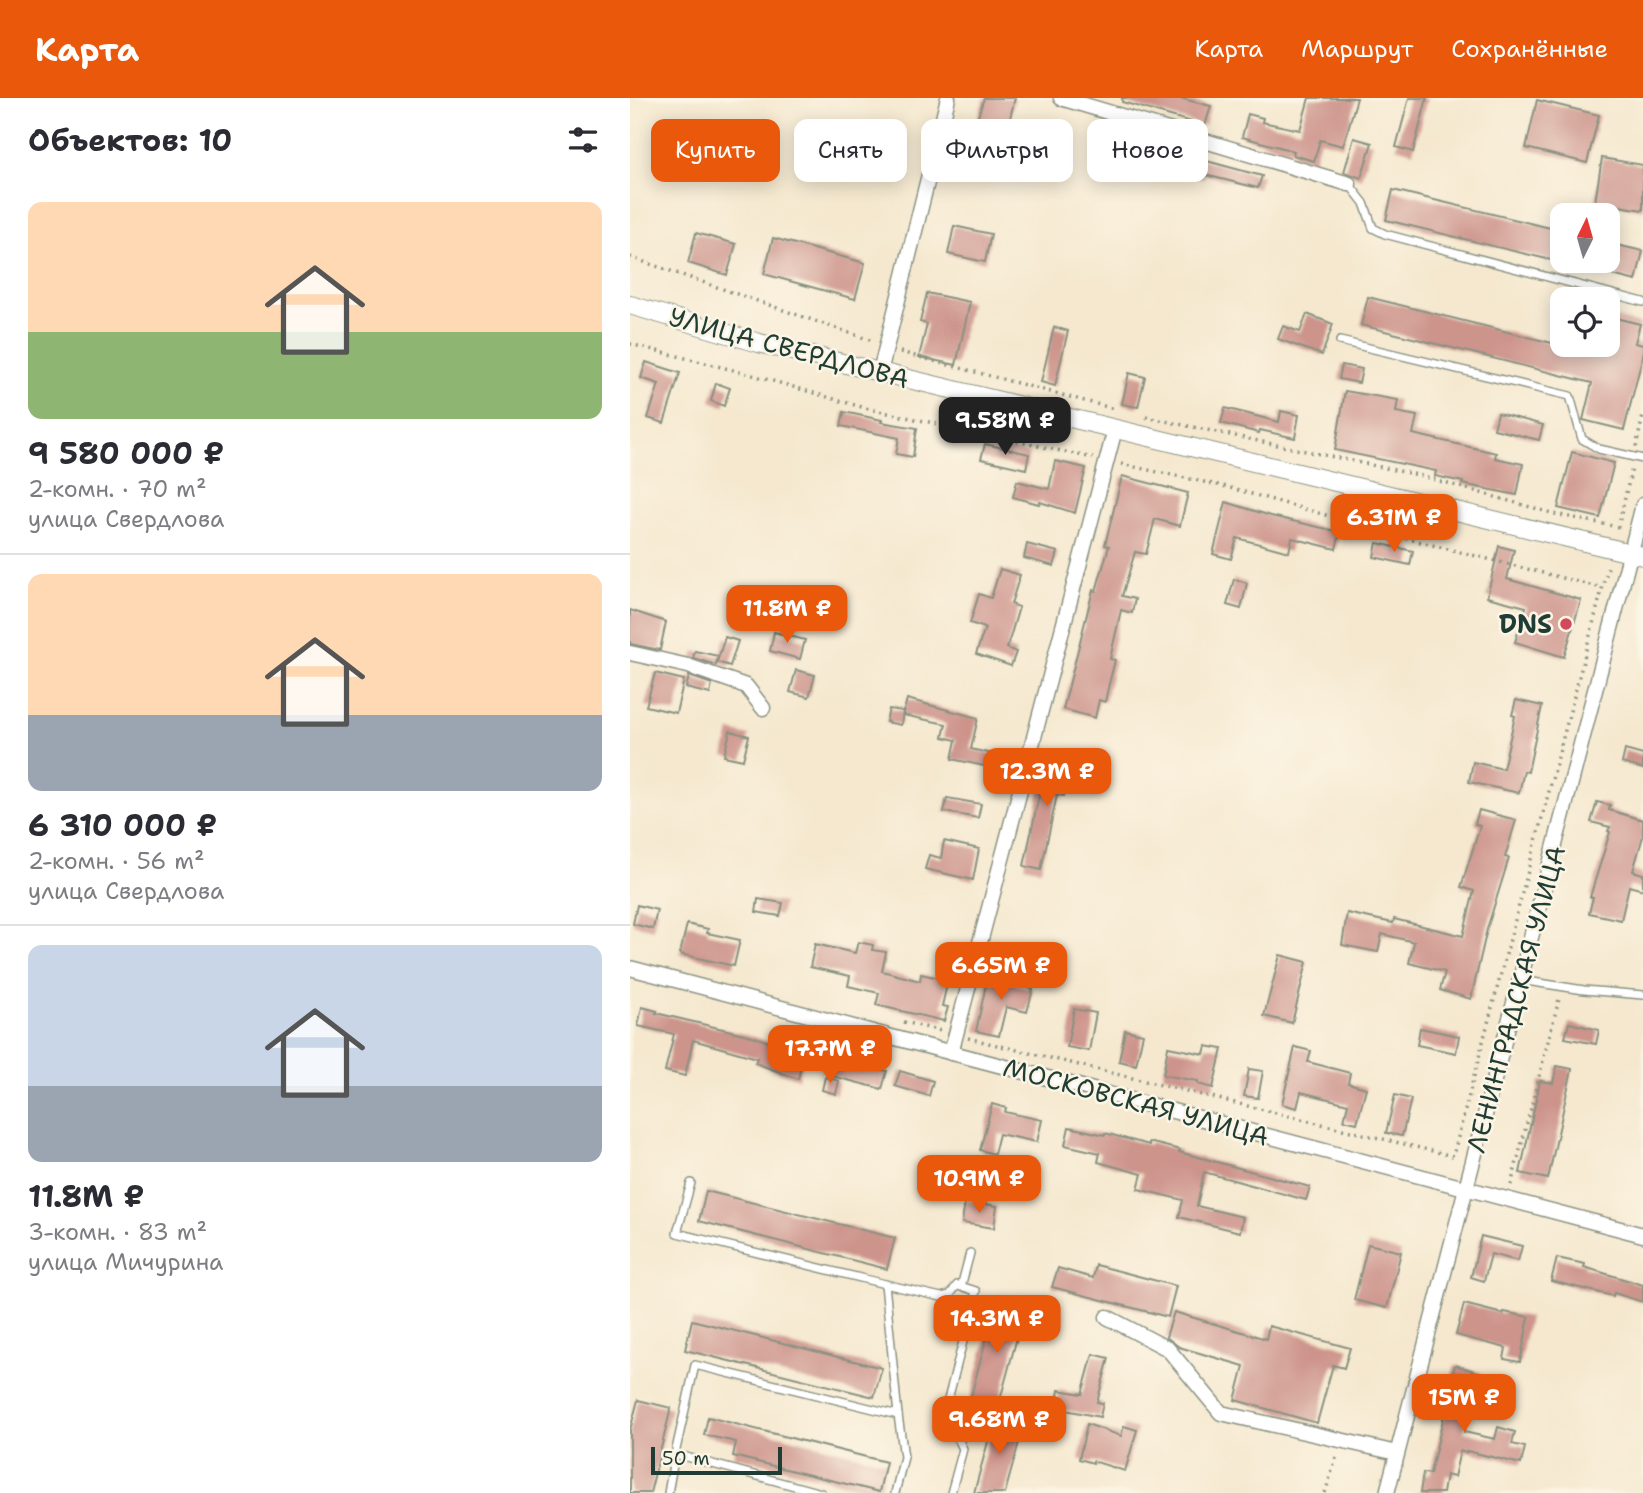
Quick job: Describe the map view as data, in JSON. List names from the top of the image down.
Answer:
{
  "streets": {
    "street": ["УЛИЦА СВЕРДЛОВА", "ЛЕНИНГРАДСКАЯ УЛИЦА", "МОСКОВСКАЯ УЛИЦА"]
  },
  "crossings": [
    ["УЛИЦА СВЕРДЛОВА", "ЛЕНИНГРАДСКАЯ УЛИЦА"],
    ["ЛЕНИНГРАДСКАЯ УЛИЦА", "МОСКОВСКАЯ УЛИЦА"]
  ],
  "places": ["DNS"],
  "scale_bar": "50 m",
  "north": "top",
  "page": {
    "header": "Карта",
    "nav": ["Карта", "Маршрут", "Сохранённые"],
    "heading": "Объектов: 10",
    "chip": [
      "Купить",
      "Снять",
      "Фильтры",
      "Новое"
    ],
    "list": [
      {
        "name": "9 580 000 ₽",
        "note": "2-комн. · 70 m² · улица Свердлова"
      },
      {
        "name": "6 310 000 ₽",
        "note": "2-комн. · 56 m² · улица Свердлова"
      },
      {
        "name": "11.8M ₽",
        "note": "3-комн. · 83 m² · улица Мичурина"
      }
    ],
    "price": [
      "9.58M ₽",
      "6.31M ₽",
      "11.8M ₽",
      "12.3M ₽",
      "6.65M ₽",
      "17.7M ₽",
      "10.9M ₽",
      "14.3M ₽",
      "15M ₽",
      "9.68M ₽"
    ],
    "scale": "50 m"
  }
}
